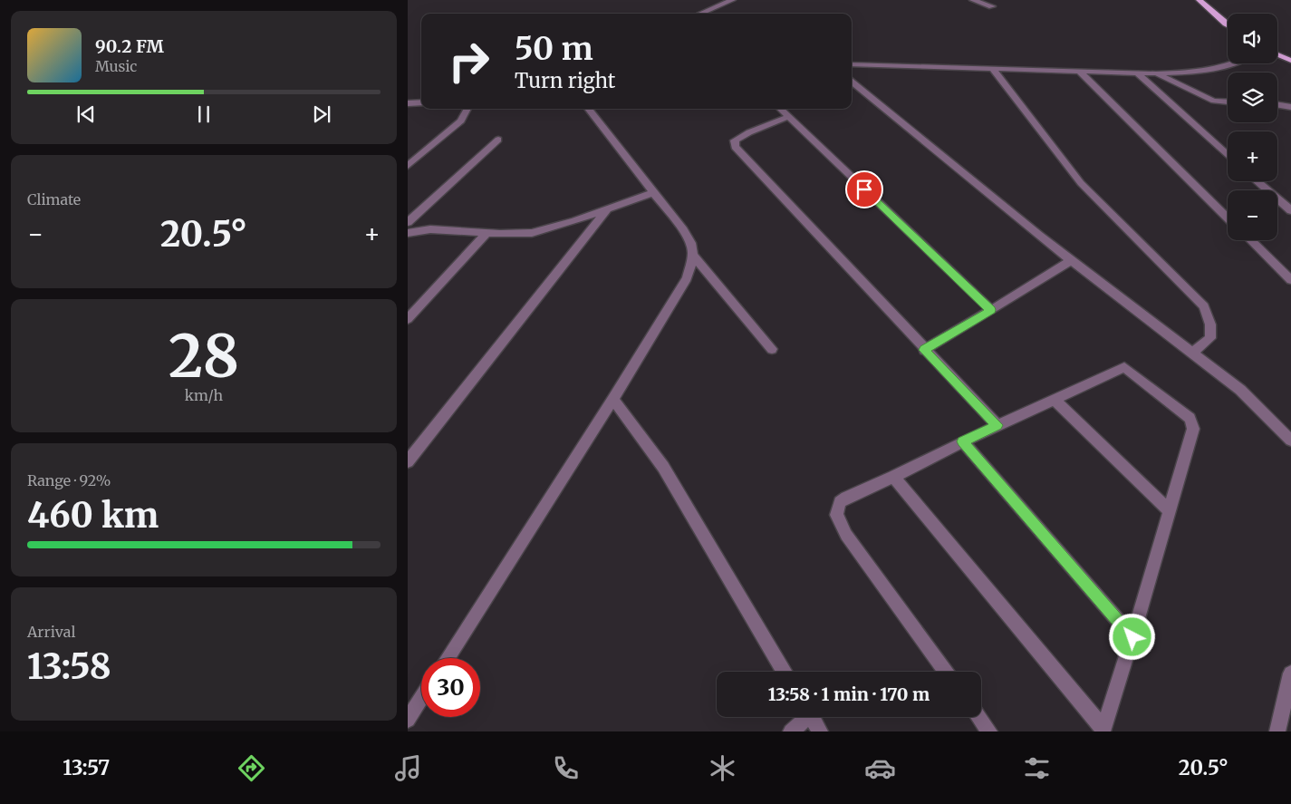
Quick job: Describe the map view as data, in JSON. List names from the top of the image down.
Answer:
{
  "page": {
    "map_buttons": ["+", "−"],
    "turn": ["50 m", "Turn right"],
    "song": ["90.2 FM", "Music"],
    "tile": [
      "Climate",
      ["28", "km/h"],
      ["Range · 92%", "460 km"],
      ["Arrival", "13:58"]
    ],
    "heat": ["−", "20.5°", "+"],
    "limit": "30",
    "trip": "13:58 · 1 min · 170 m",
    "tabs": ["13:57", "20.5°"]
  }
}
